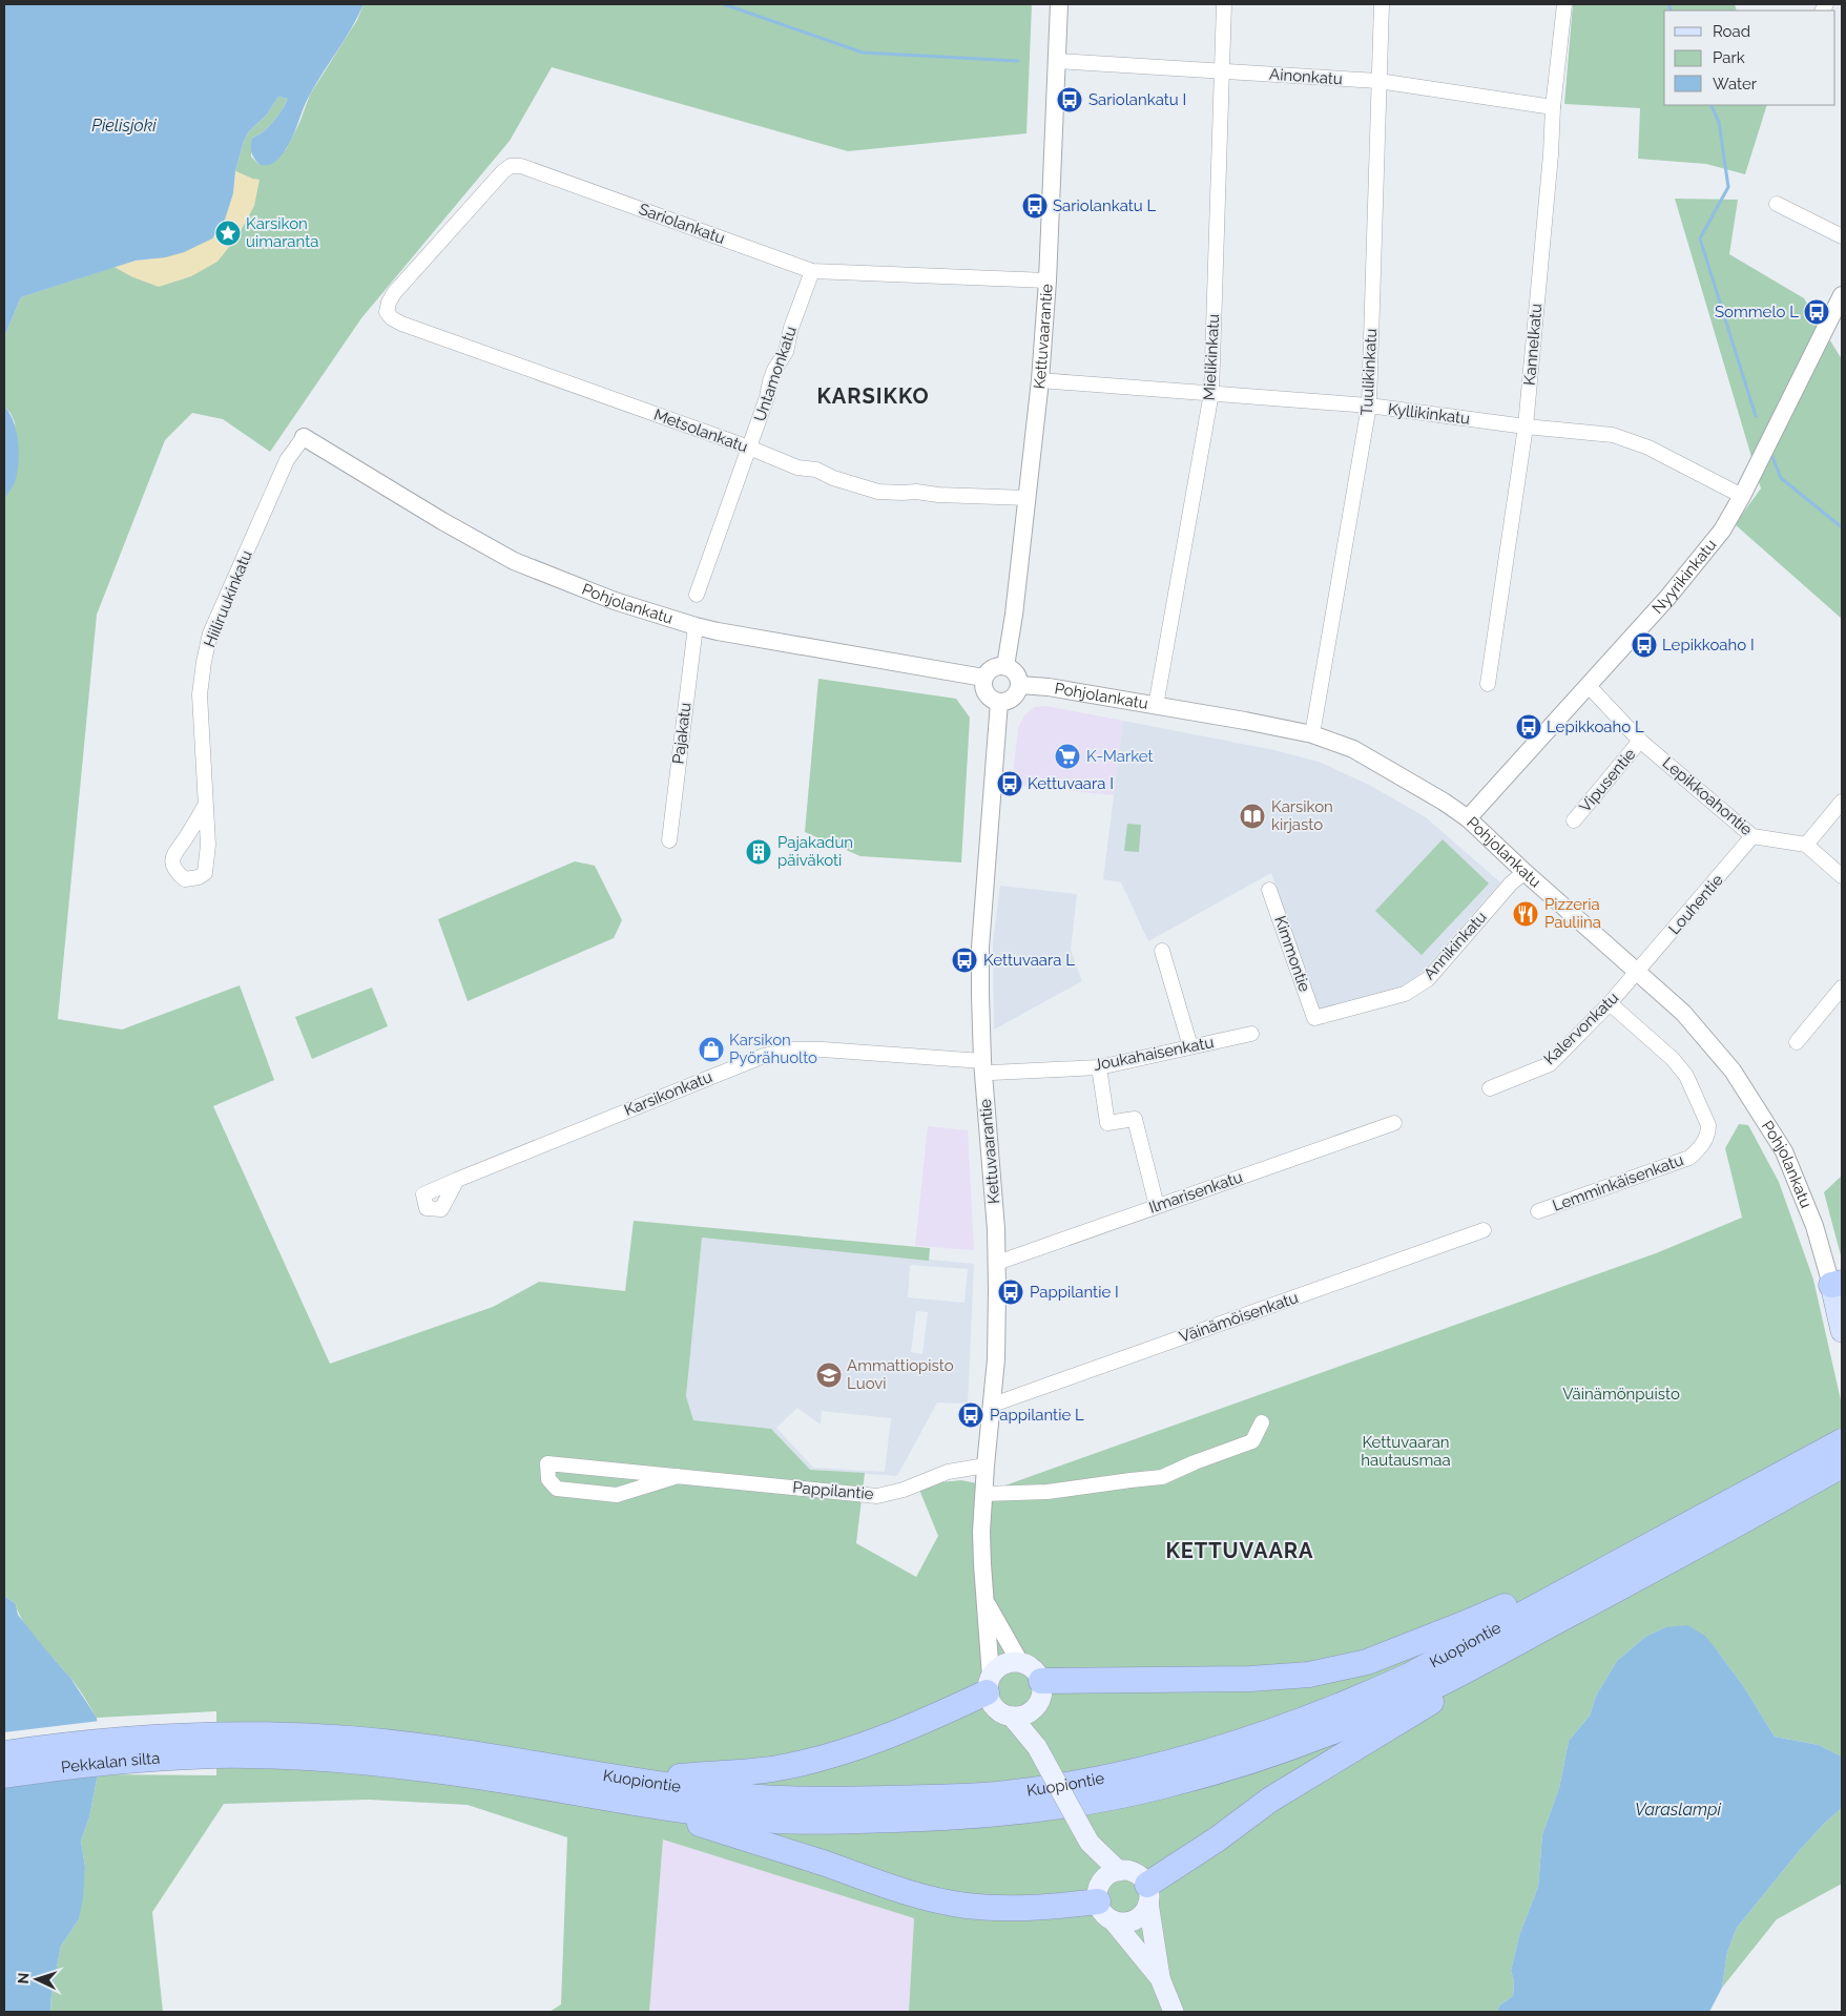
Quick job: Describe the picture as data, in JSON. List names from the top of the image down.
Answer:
{
  "streets": {
    "highway": ["Kuopiontie", "Pekkalan silta"],
    "street": [
      "Ainonkatu",
      "Sariolankatu",
      "Kettuvaarantie",
      "Kannelkatu",
      "Mielikinkatu",
      "Tuulikinkatu",
      "Untamonkatu",
      "Kyllikinkatu",
      "Metsolankatu",
      "Nyyrikinkatu",
      "Hiiliruukinkatu",
      "Pohjolankatu",
      "Pajakatu",
      "Vipusentie",
      "Lepikkoahontie",
      "Louhentie",
      "Annikinkatu",
      "Kimmontie",
      "Kalervonkatu",
      "Joukahaisenkatu",
      "Karsikonkatu",
      "Lemminkäisenkatu",
      "Ilmarisenkatu",
      "Väinämöisenkatu",
      "Pappilantie"
    ]
  },
  "crossings": [
    ["Ainonkatu", "Kettuvaarantie"],
    ["Ainonkatu", "Kannelkatu"],
    ["Ainonkatu", "Mielikinkatu"],
    ["Ainonkatu", "Tuulikinkatu"],
    ["Sariolankatu", "Kettuvaarantie"],
    ["Sariolankatu", "Untamonkatu"],
    ["Sariolankatu", "Metsolankatu"],
    ["Kettuvaarantie", "Kyllikinkatu"],
    ["Kettuvaarantie", "Metsolankatu"],
    ["Kettuvaarantie", "Pohjolankatu"],
    ["Kettuvaarantie", "Joukahaisenkatu"],
    ["Kettuvaarantie", "Karsikonkatu"],
    ["Kettuvaarantie", "Ilmarisenkatu"],
    ["Kettuvaarantie", "Väinämöisenkatu"],
    ["Kettuvaarantie", "Pappilantie"],
    ["Kannelkatu", "Kyllikinkatu"],
    ["Mielikinkatu", "Kyllikinkatu"],
    ["Mielikinkatu", "Pohjolankatu"],
    ["Tuulikinkatu", "Kyllikinkatu"],
    ["Tuulikinkatu", "Pohjolankatu"],
    ["Untamonkatu", "Metsolankatu"],
    ["Kyllikinkatu", "Nyyrikinkatu"],
    ["Nyyrikinkatu", "Pohjolankatu"],
    ["Nyyrikinkatu", "Lepikkoahontie"],
    ["Hiiliruukinkatu", "Pohjolankatu"],
    ["Pohjolankatu", "Pajakatu"],
    ["Pohjolankatu", "Louhentie"],
    ["Pohjolankatu", "Annikinkatu"],
    ["Pohjolankatu", "Kalervonkatu"],
    ["Vipusentie", "Lepikkoahontie"],
    ["Lepikkoahontie", "Louhentie"],
    ["Louhentie", "Kalervonkatu"],
    ["Annikinkatu", "Kimmontie"],
    ["Kalervonkatu", "Lemminkäisenkatu"],
    ["Joukahaisenkatu", "Karsikonkatu"],
    ["Kuopiontie", "Pekkalan silta"]
  ],
  "districts": ["KARSIKKO", "KETTUVAARA"],
  "water": ["Pielisjoki", "Varaslampi"],
  "parks": ["Väinämönpuisto", "Kettuvaaran hautausmaa"],
  "places": {
    "bus stop": [
      "Sariolankatu I",
      "Sariolankatu L",
      "Sommelo L",
      "Lepikkoaho I",
      "Lepikkoaho L",
      "Kettuvaara I",
      "Kettuvaara L",
      "Pappilantie I",
      "Pappilantie L"
    ],
    "place": ["Karsikon uimaranta"],
    "supermarket": ["K-Market"],
    "library": ["Karsikon kirjasto"],
    "building": ["Pajakadun päiväkoti"],
    "restaurant": ["Pizzeria Pauliina"],
    "shop": ["Karsikon Pyörähuolto"],
    "school or university": ["Ammattiopisto Luovi"]
  },
  "legend": ["Road", "Park", "Water"],
  "north": "left"
}
